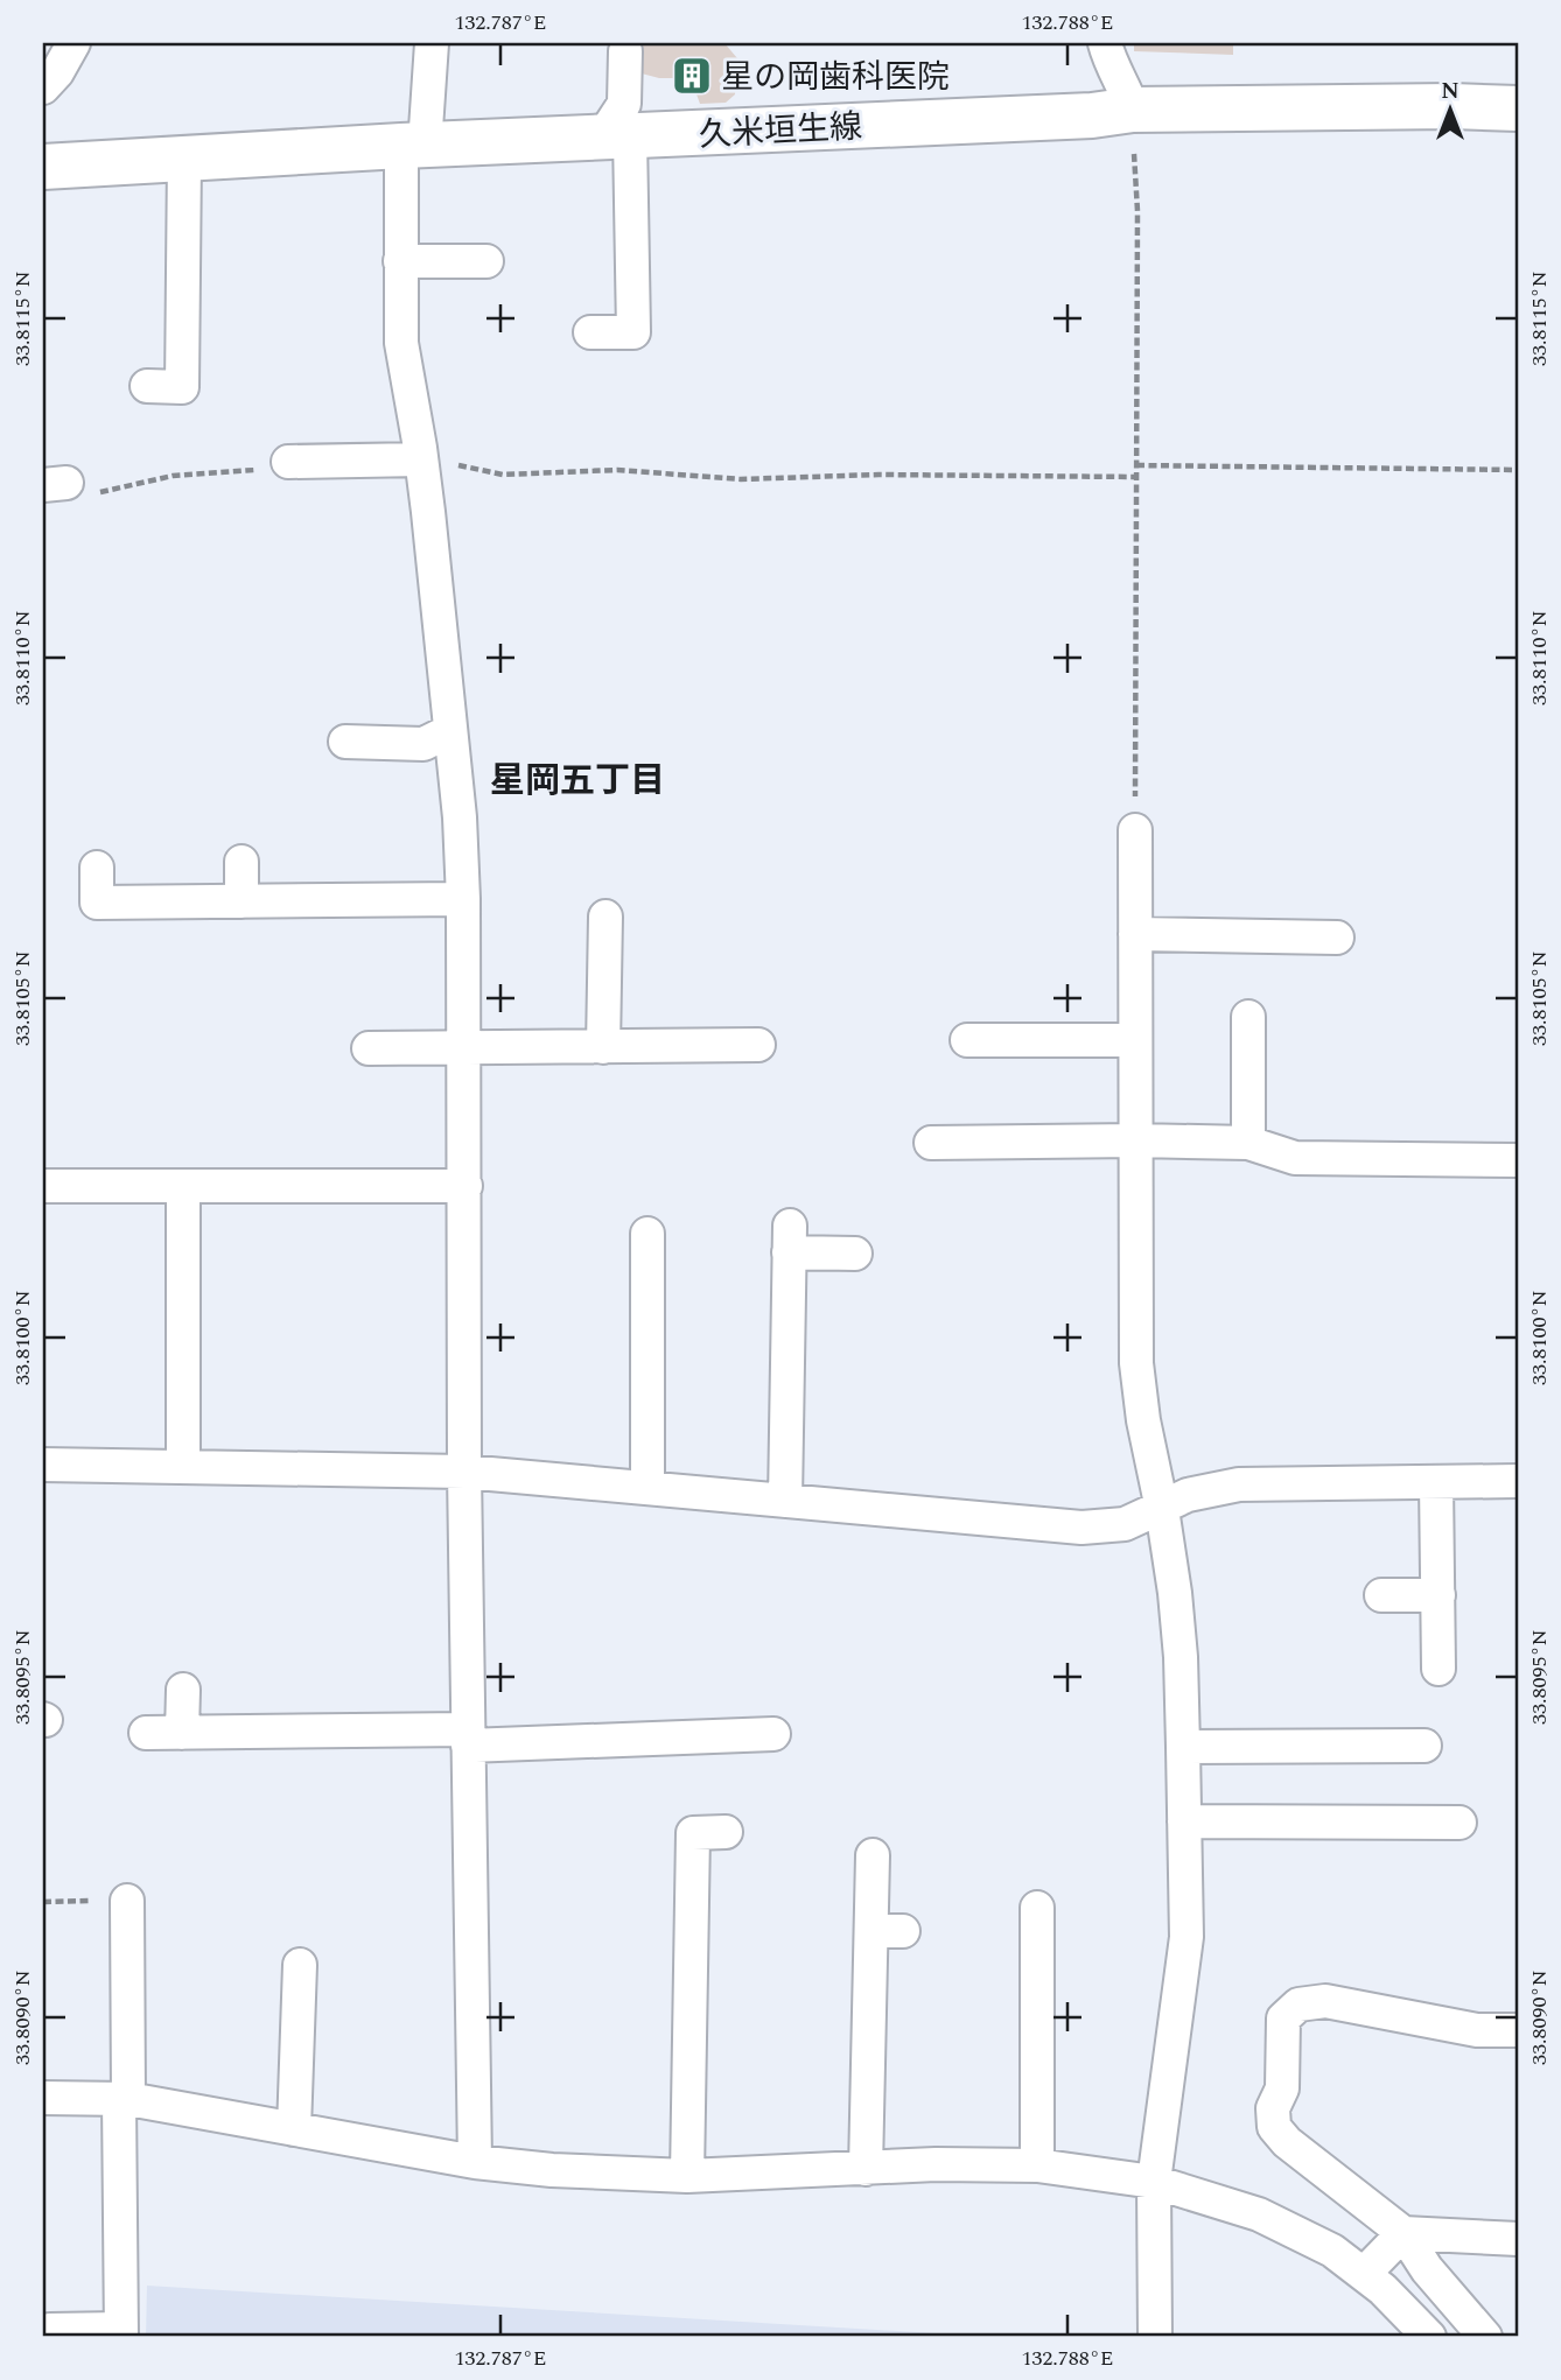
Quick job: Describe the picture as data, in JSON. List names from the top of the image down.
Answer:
{
  "streets": {
    "main road": ["久米垣生線"]
  },
  "districts": ["星岡五丁目"],
  "places": {
    "building": ["星の岡歯科医院"]
  },
  "north": "top",
  "coordinates": [
    "132.787°E",
    "132.788°E",
    "33.8115°N",
    "33.8110°N",
    "33.8105°N",
    "33.8100°N",
    "33.8095°N",
    "33.8090°N"
  ]
}
